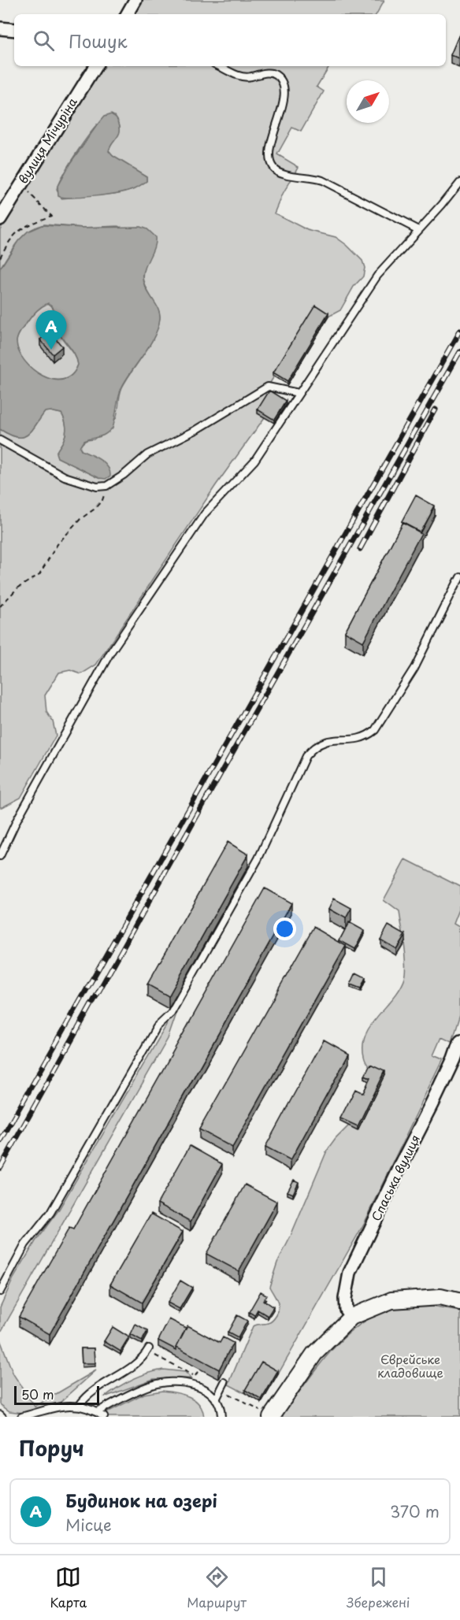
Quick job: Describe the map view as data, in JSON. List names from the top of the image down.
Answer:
{
  "streets": {
    "street": ["вулиця Мічуріна", "Спаська вулиця"]
  },
  "parks": ["Єврейське кладовище"],
  "scale_bar": "50 m",
  "north": "top right",
  "page": {
    "search": "Пошук",
    "pins": "A",
    "scale": "50 m",
    "heading": "Поруч",
    "list": [
      {
        "mark": "A",
        "name": "Будинок на озері",
        "note": "Місце",
        "value": "370 m"
      }
    ],
    "nav": ["Карта", "Маршрут", "Збережені"]
  }
}
